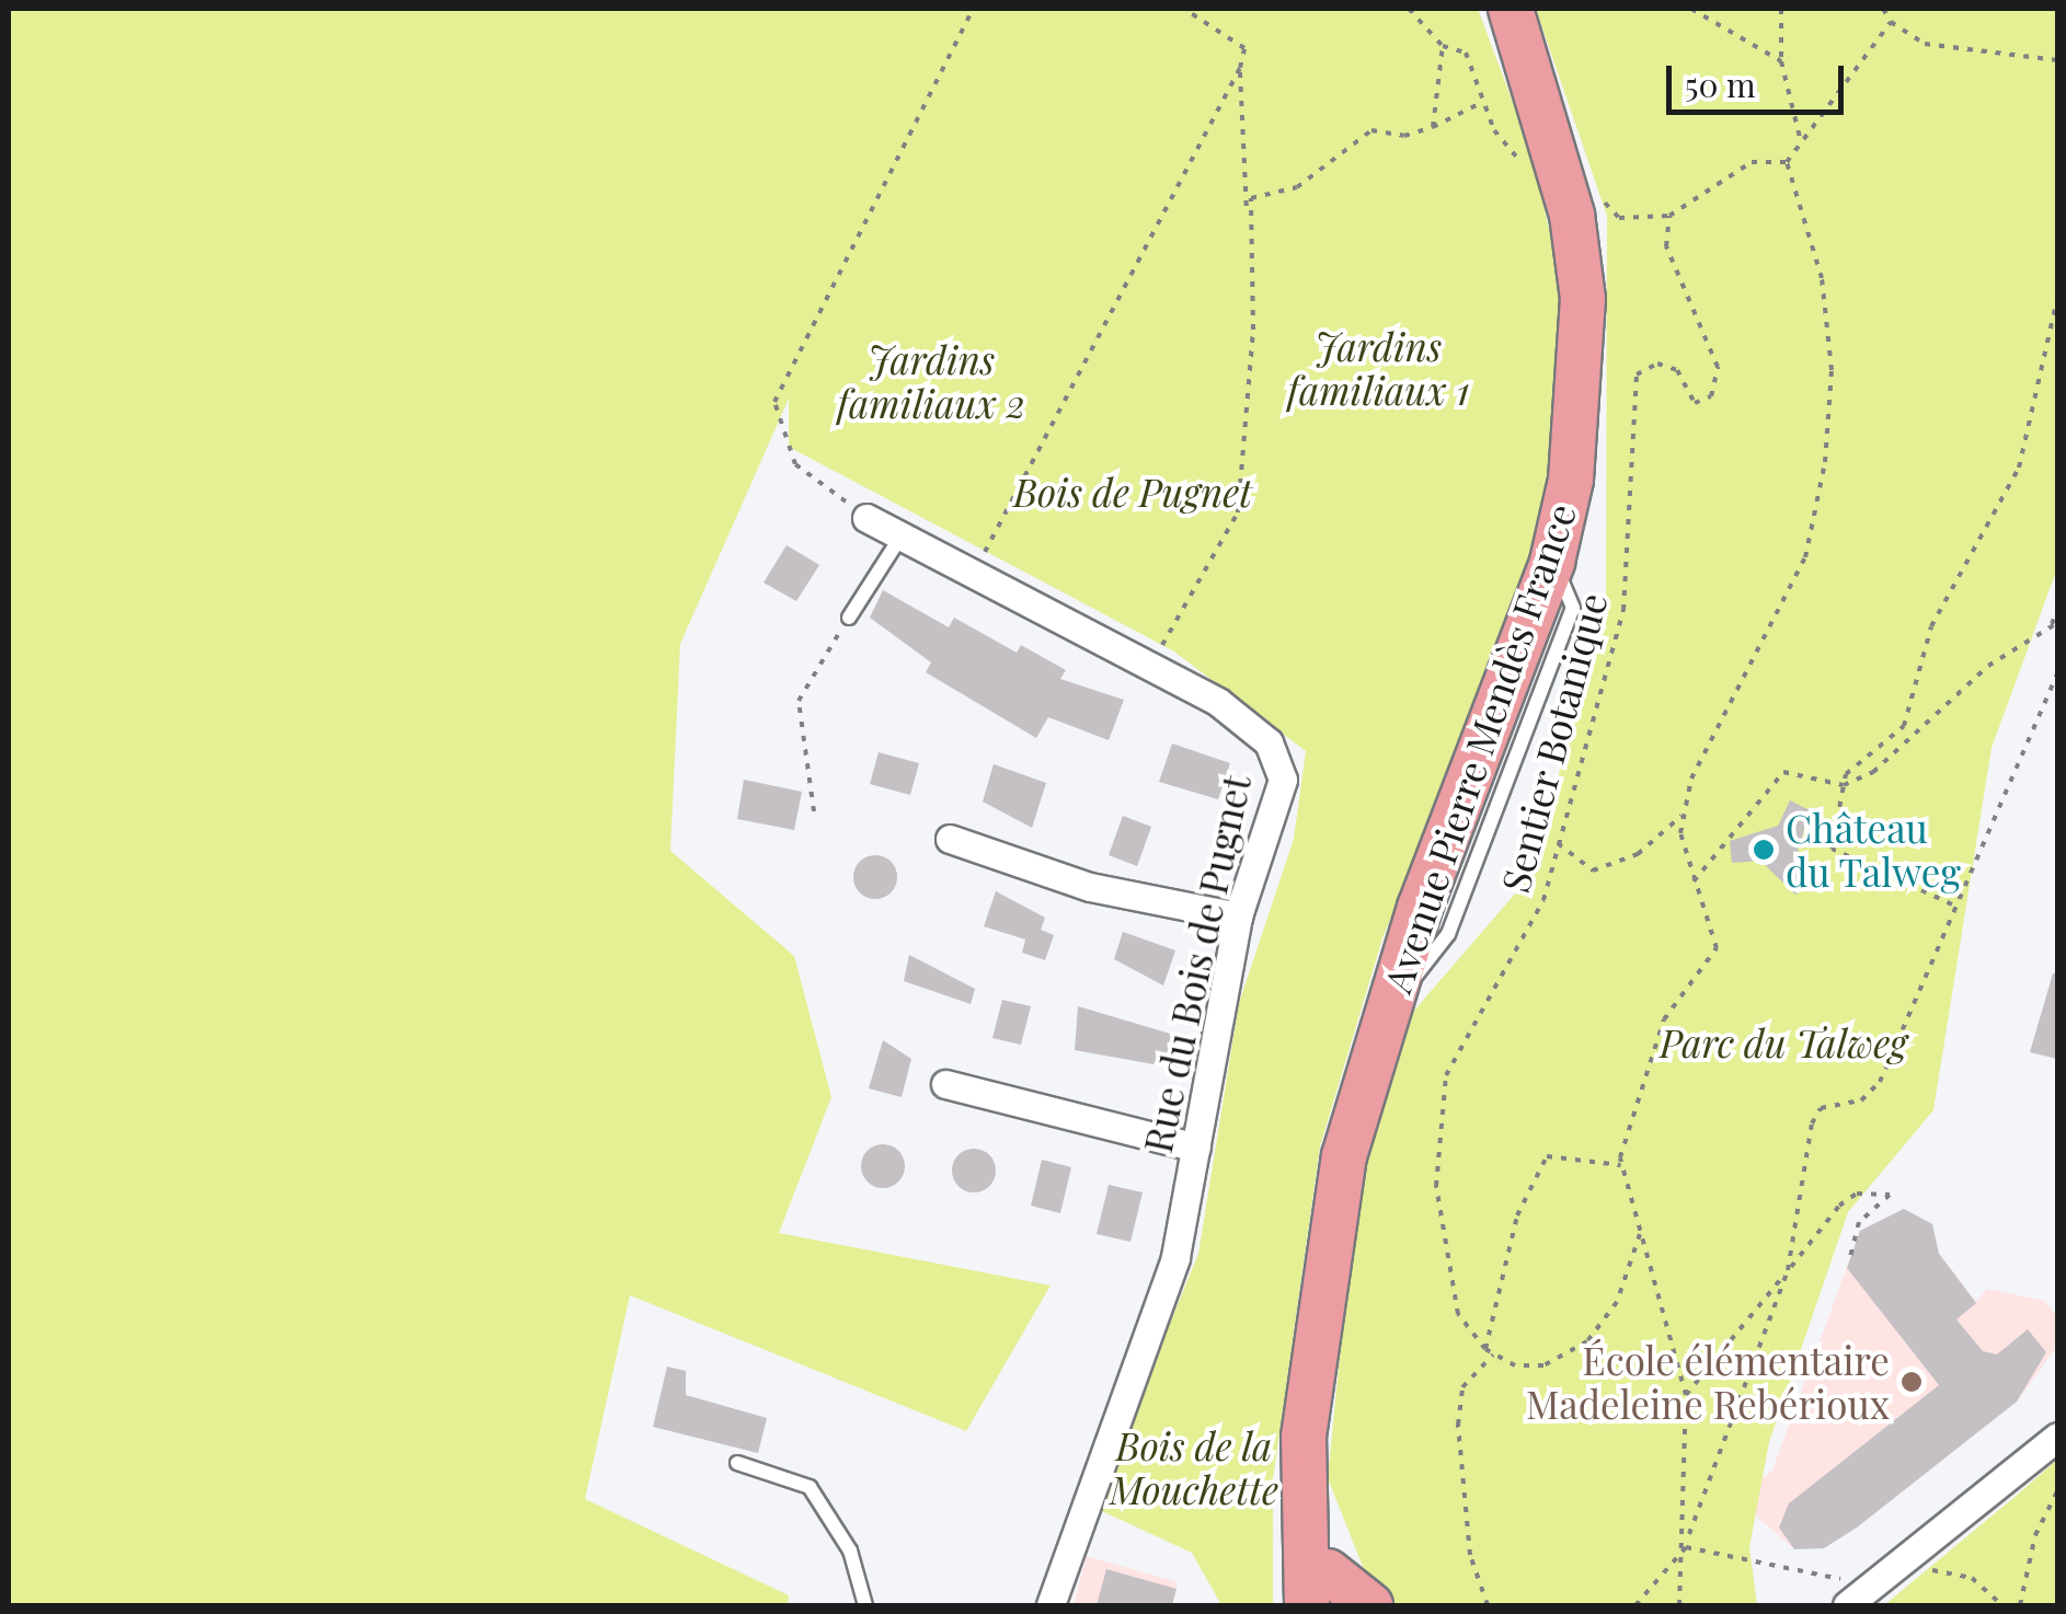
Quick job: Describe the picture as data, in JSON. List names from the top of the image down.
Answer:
{
  "streets": {
    "main road": ["Avenue Pierre Mendès France"],
    "street": ["Rue du Bois de Pugnet"],
    "path": ["Sentier Botanique"]
  },
  "parks": [
    "Jardins familiaux 1",
    "Jardins familiaux 2",
    "Bois de Pugnet",
    "Parc du Talweg",
    "Bois de la Mouchette"
  ],
  "places": ["Château du Talweg", "École élémentaire Madeleine Rebérioux"],
  "scale_bar": "50 m"
}
